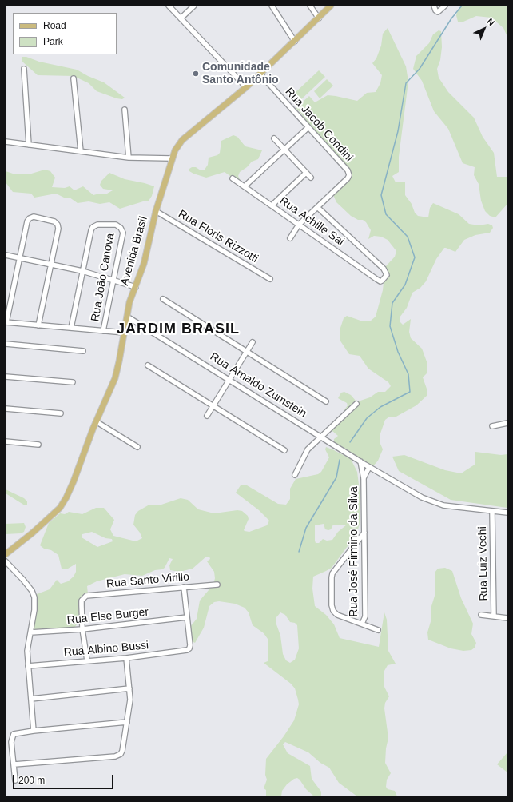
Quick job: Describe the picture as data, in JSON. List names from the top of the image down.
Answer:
{
  "streets": {
    "main road": ["Avenida Brasil"],
    "street": [
      "Rua Jacob Condini",
      "Rua Achille Sai",
      "Rua Floris Rizzotti",
      "Rua João Canova",
      "Rua Arnaldo Zumstein",
      "Rua José Firmino da Silva",
      "Rua Luiz Vechi",
      "Rua Santo Virillo",
      "Rua Else Burger",
      "Rua Albino Bussi"
    ]
  },
  "crossings": [
    ["Rua Jacob Condini", "Rua Achille Sai"],
    ["Rua Jacob Condini", "Avenida Brasil"],
    ["Rua Floris Rizzotti", "Avenida Brasil"],
    ["Avenida Brasil", "Rua João Canova"],
    ["Avenida Brasil", "Rua Arnaldo Zumstein"],
    ["Rua Arnaldo Zumstein", "Rua José Firmino da Silva"],
    ["Rua Arnaldo Zumstein", "Rua Luiz Vechi"],
    ["Rua Santo Virillo", "Rua Else Burger"],
    ["Rua Else Burger", "Rua Albino Bussi"]
  ],
  "districts": ["JARDIM BRASIL"],
  "places": ["Comunidade Santo Antônio"],
  "legend": ["Road", "Park"],
  "scale_bar": "200 m",
  "north": "top right"
}
